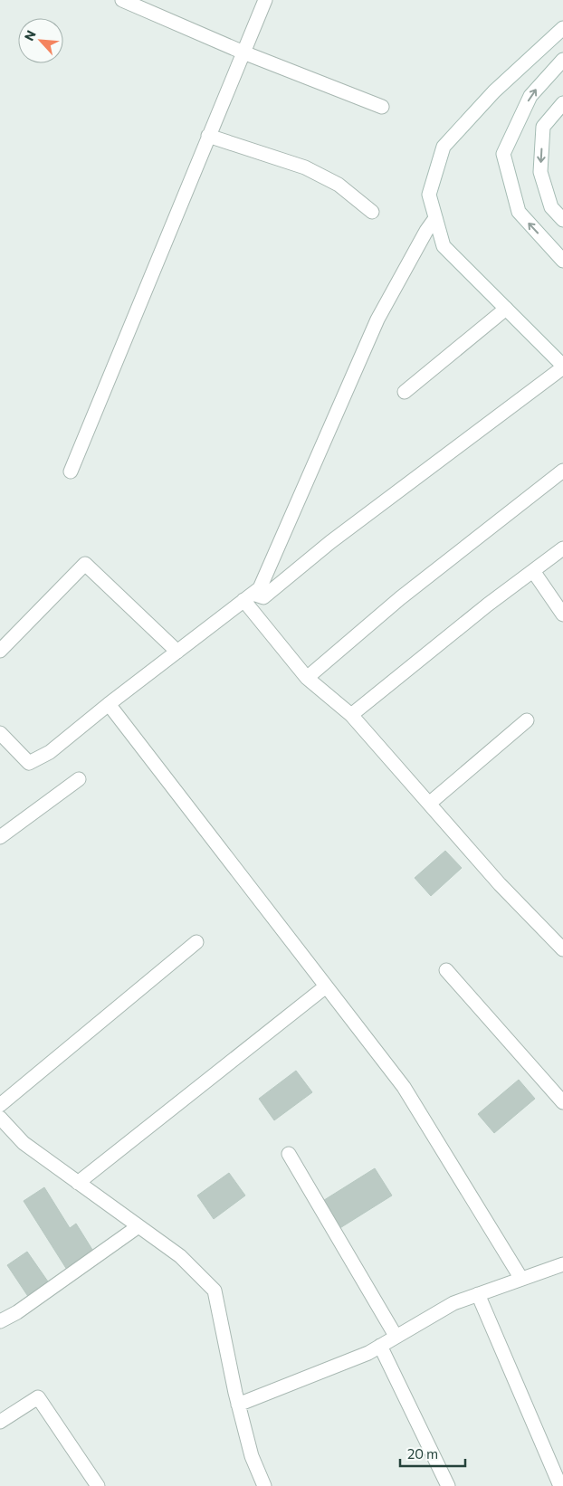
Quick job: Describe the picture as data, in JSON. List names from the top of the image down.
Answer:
{
  "scale_bar": "20 m",
  "north": "top left"
}
